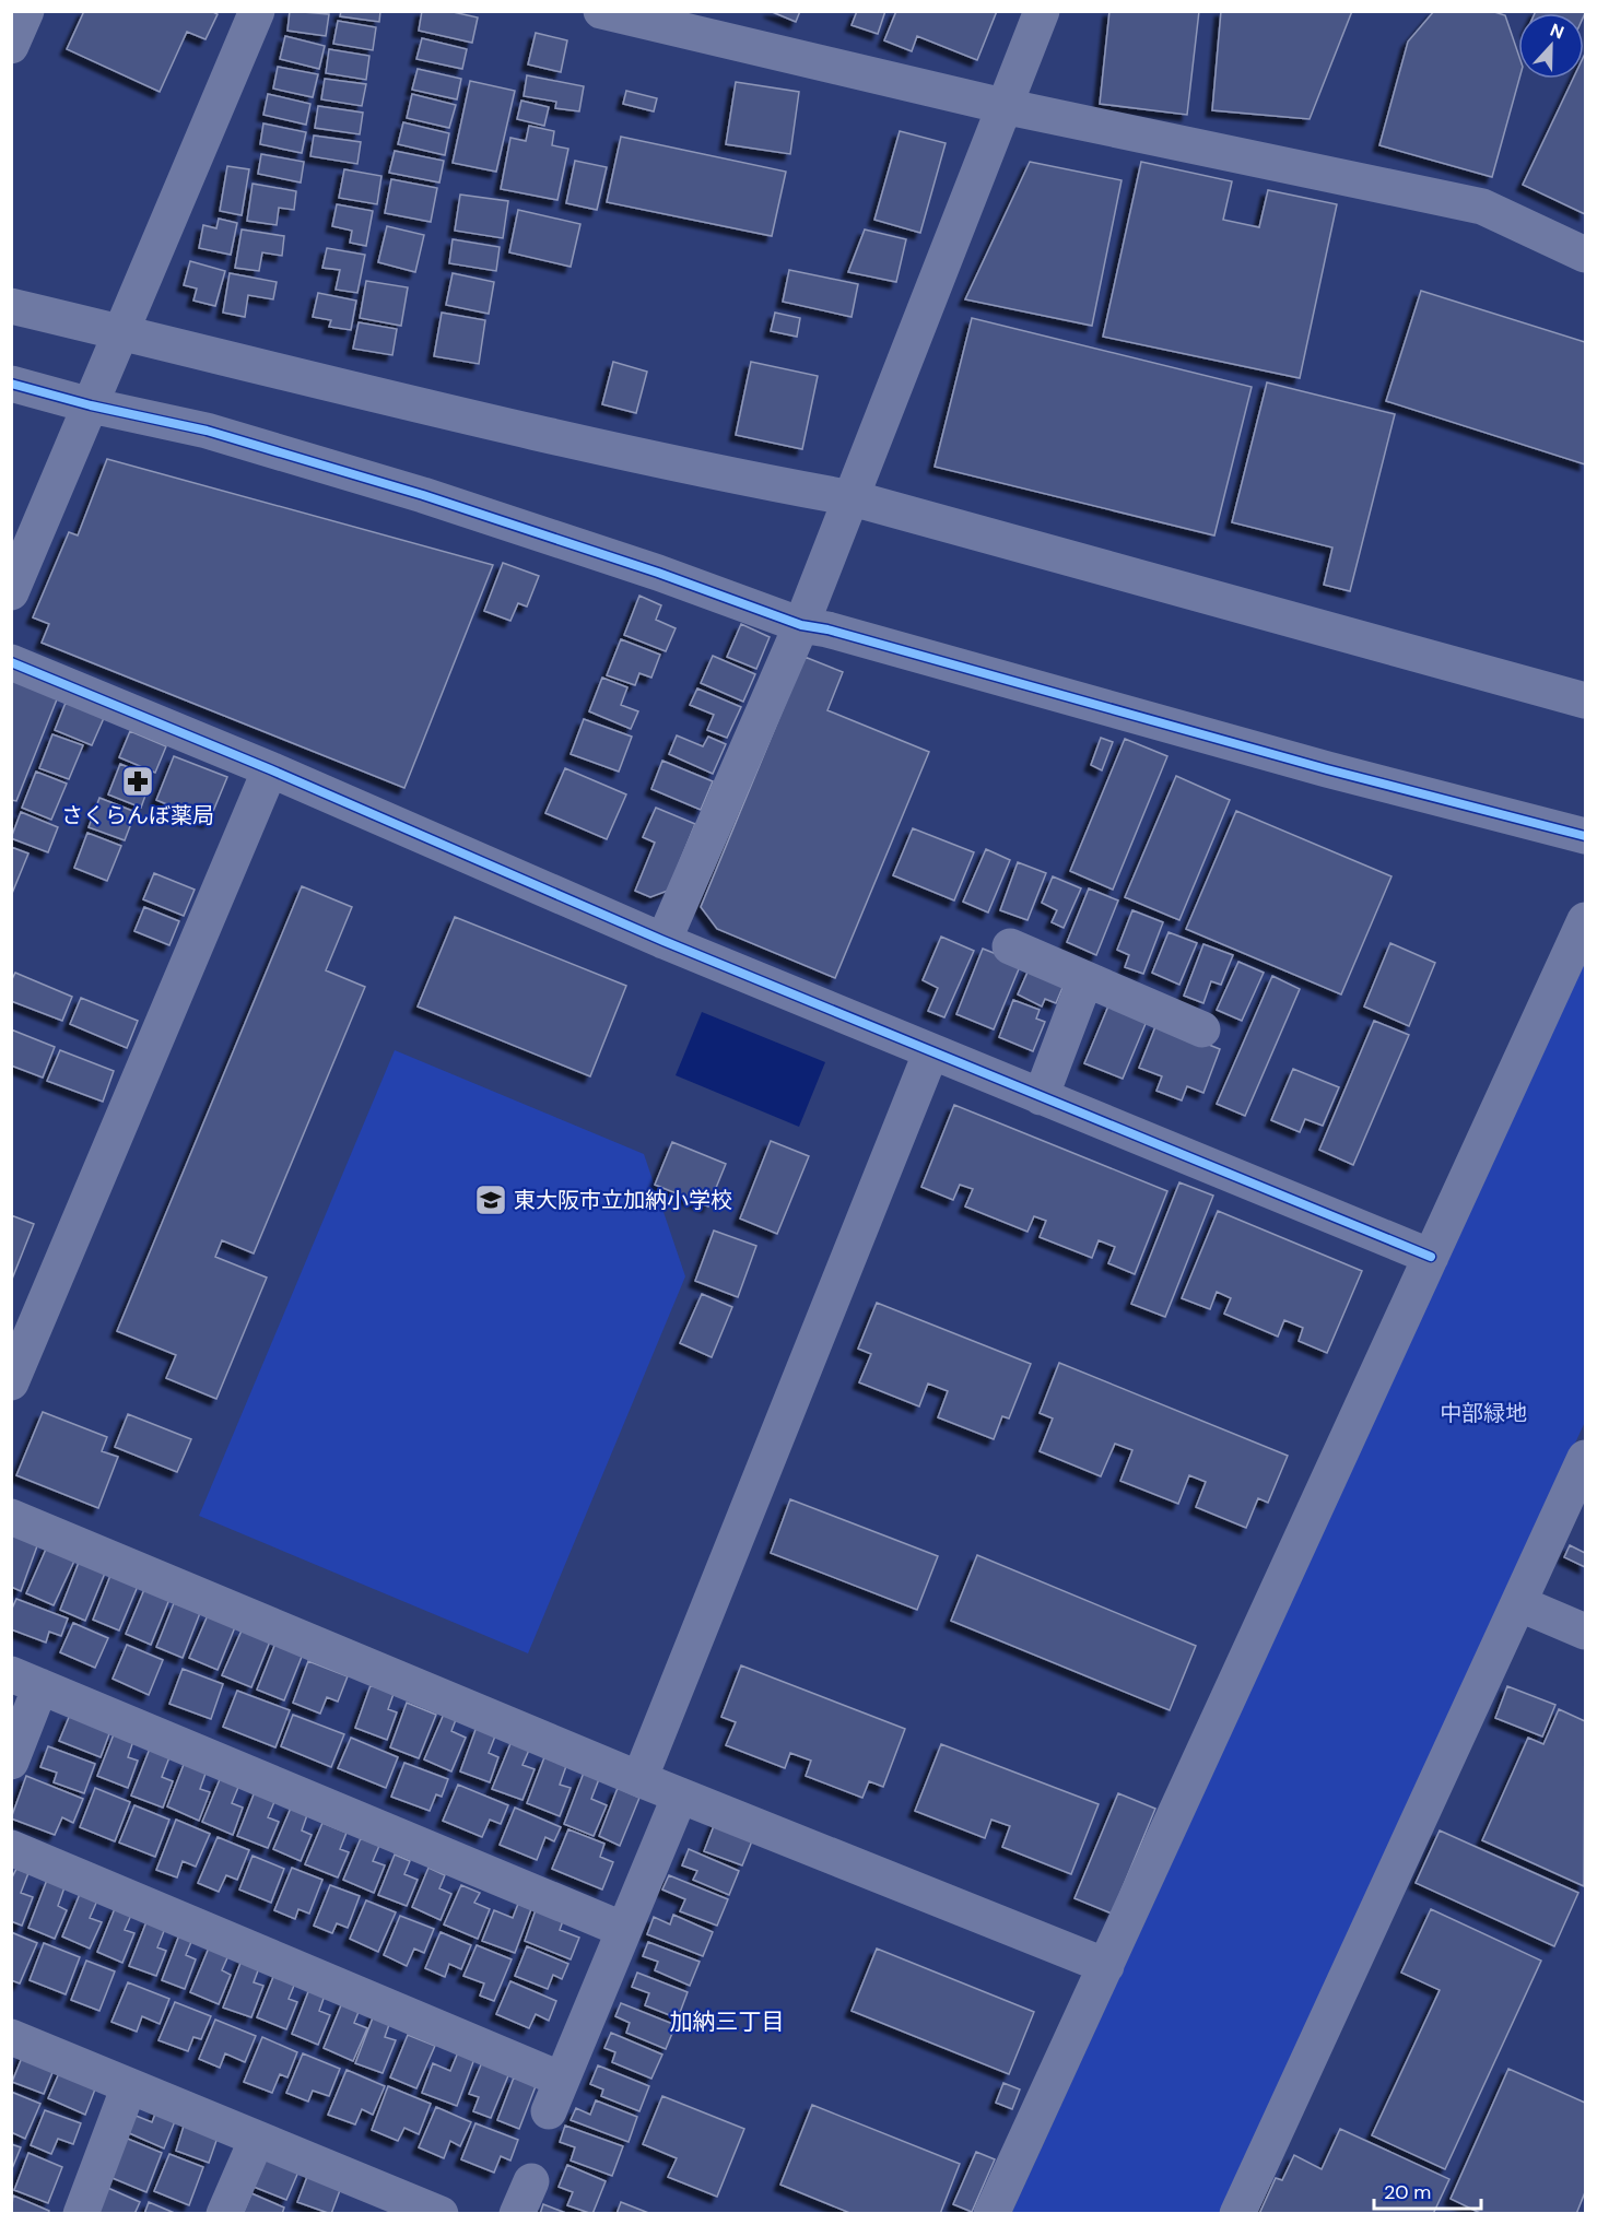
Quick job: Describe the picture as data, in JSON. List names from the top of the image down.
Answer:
{
  "districts": ["加納三丁目"],
  "parks": ["中部緑地"],
  "places": {
    "pharmacy": ["さくらんぼ薬局"],
    "school or university": ["東大阪市立加納小学校"]
  },
  "scale_bar": "20 m",
  "north": "top"
}
